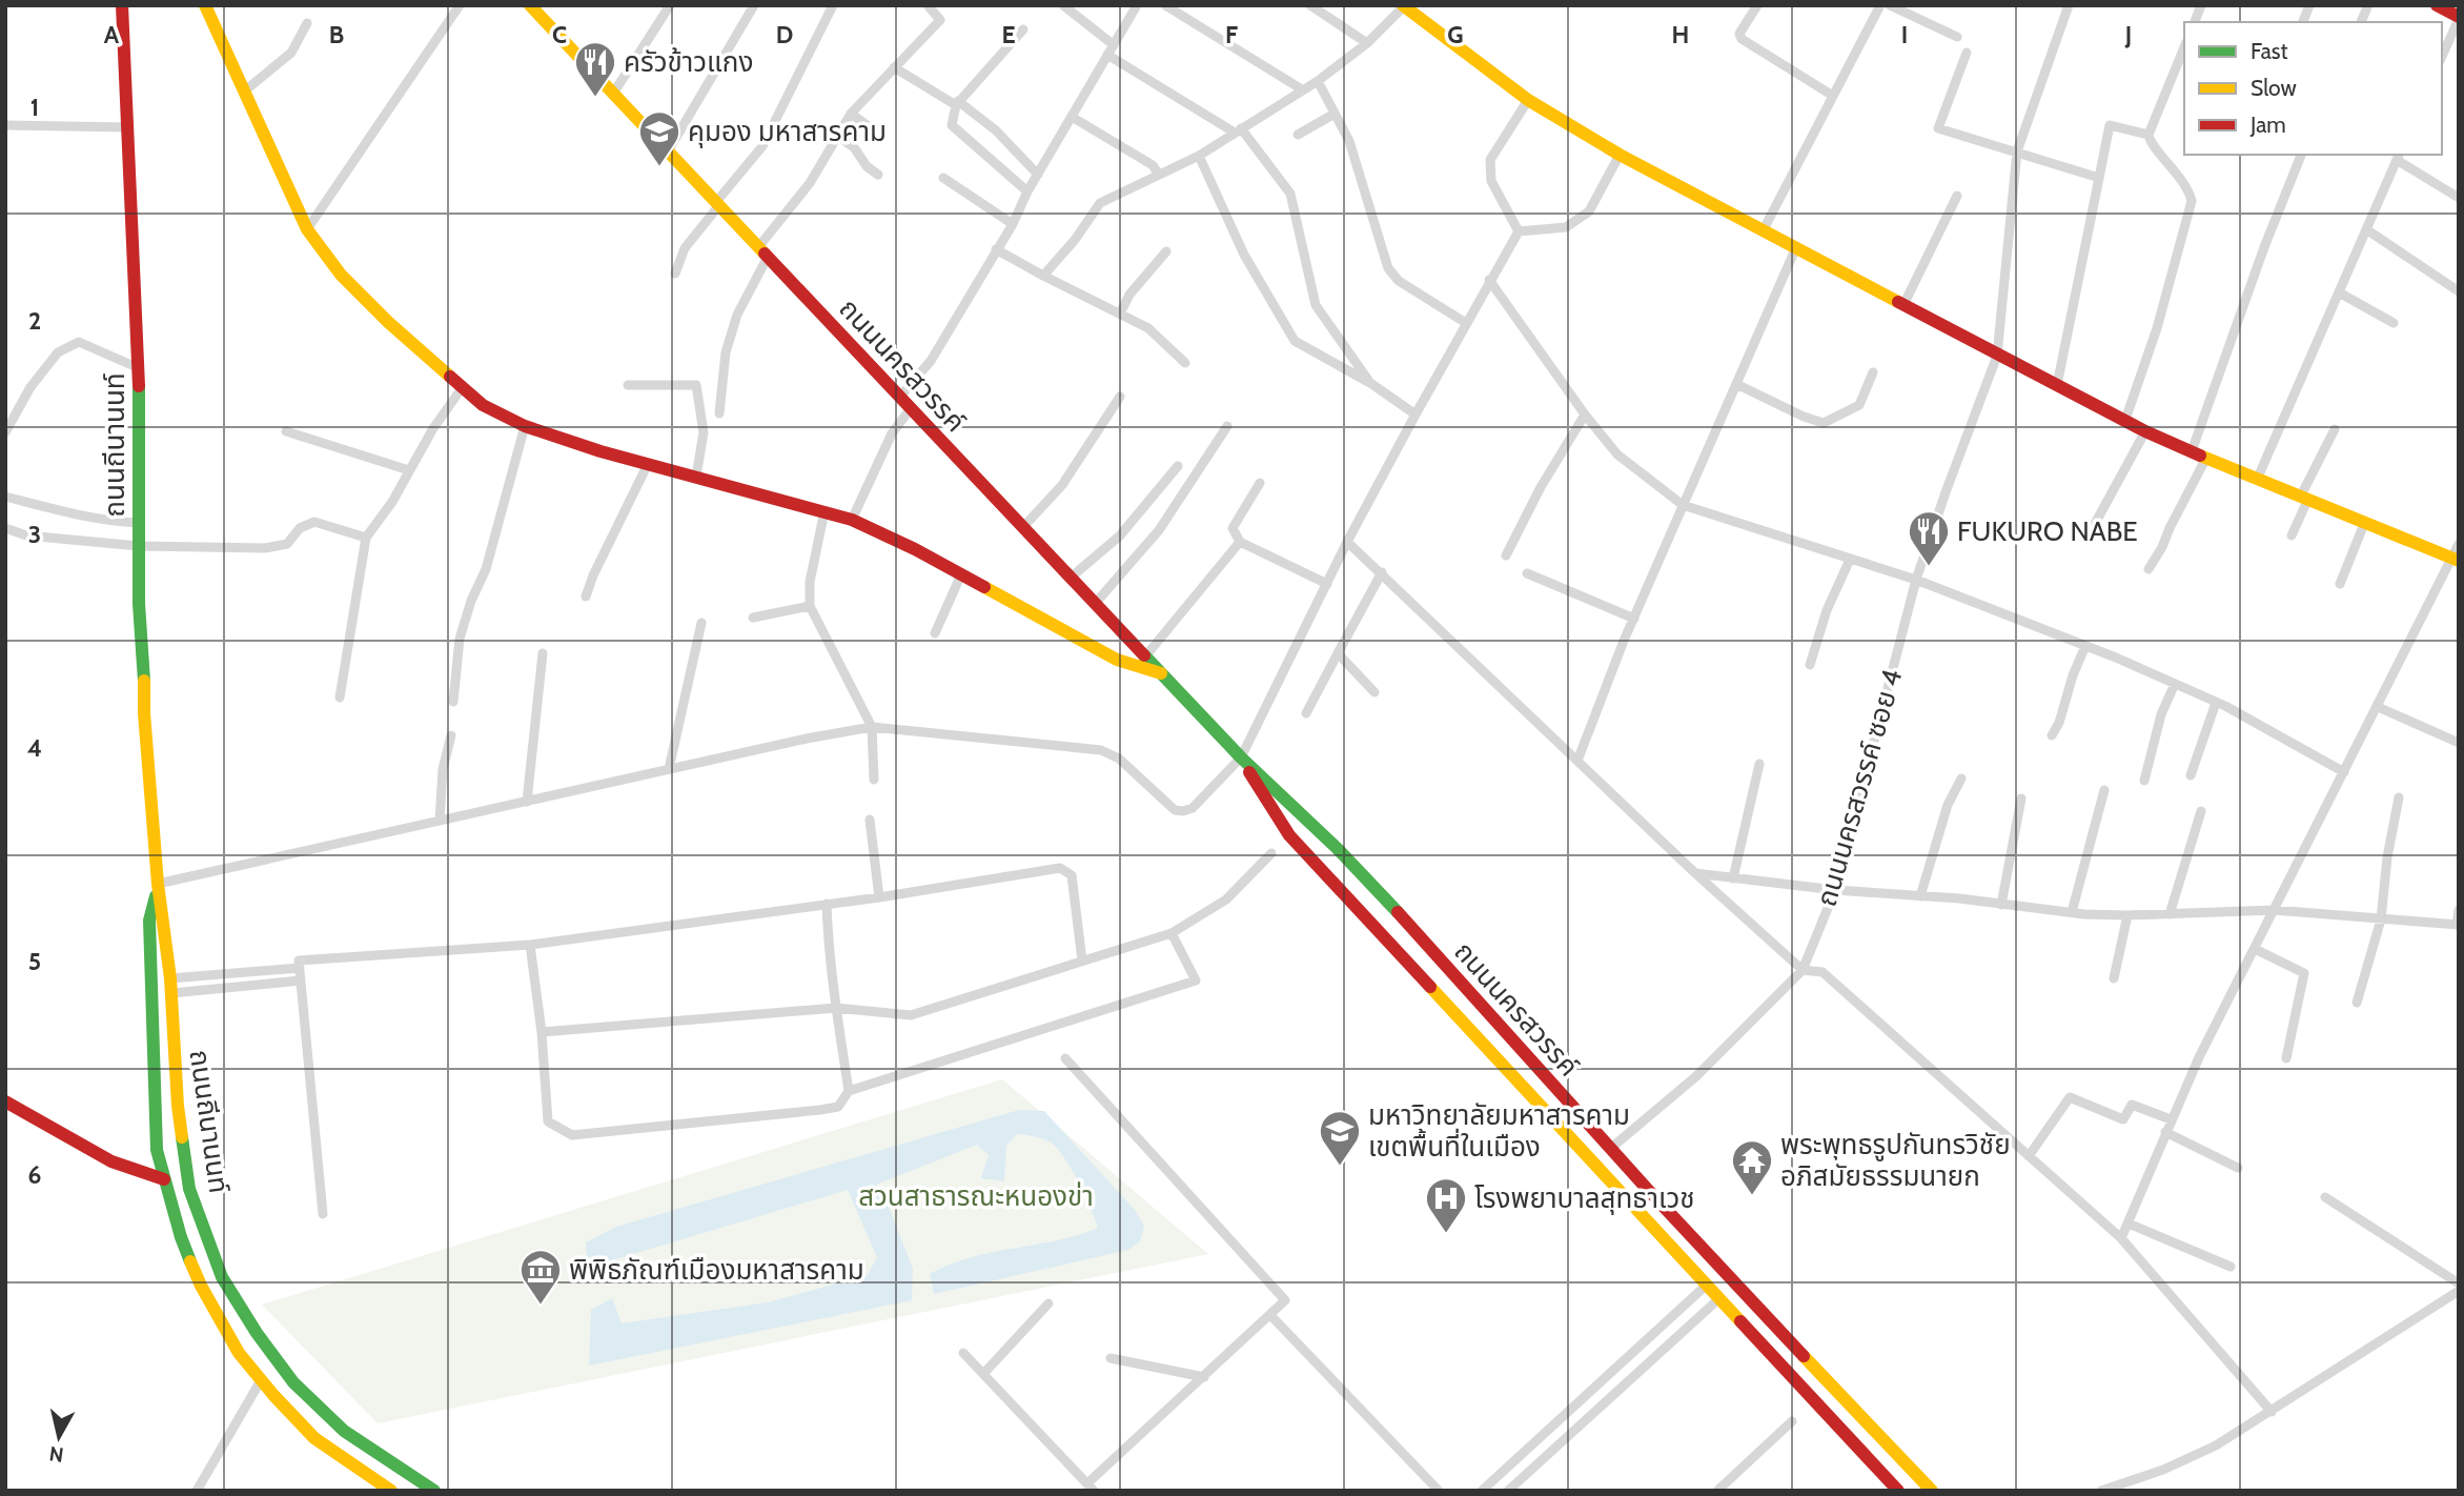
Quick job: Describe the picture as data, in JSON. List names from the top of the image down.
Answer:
{
  "streets": {
    "main road": ["ถนนนครสวรรค์", "ถนนถีนานนท์"],
    "street": ["ถนนนครสวรรค์ ซอย 4"]
  },
  "crossings": [
    ["ถนนนครสวรรค์", "ถนนนครสวรรค์ ซอย 4"]
  ],
  "parks": ["สวนสาธารณะหนองข่า"],
  "places": {
    "restaurant": ["ครัวข้าวแกง", "FUKURO NABE"],
    "school or university": ["คุมอง มหาสารคาม", "มหาวิทยาลัยมหาสารคาม เขตพื้นที่ในเมือง"],
    "temple": ["พระพุทธรูปกันทรวิชัย อภิสมัยธรรมนายก"],
    "hospital": ["โรงพยาบาลสุทธาเวช"],
    "museum": ["พิพิธภัณฑ์เมืองมหาสารคาม"]
  },
  "legend": ["Fast", "Slow", "Jam"],
  "north": "bottom",
  "grid": {
    "columns": [
      "A",
      "B",
      "C",
      "D",
      "E",
      "F",
      "G",
      "H",
      "I",
      "J"
    ],
    "rows": [
      "1",
      "2",
      "3",
      "4",
      "5",
      "6"
    ]
  }
}
